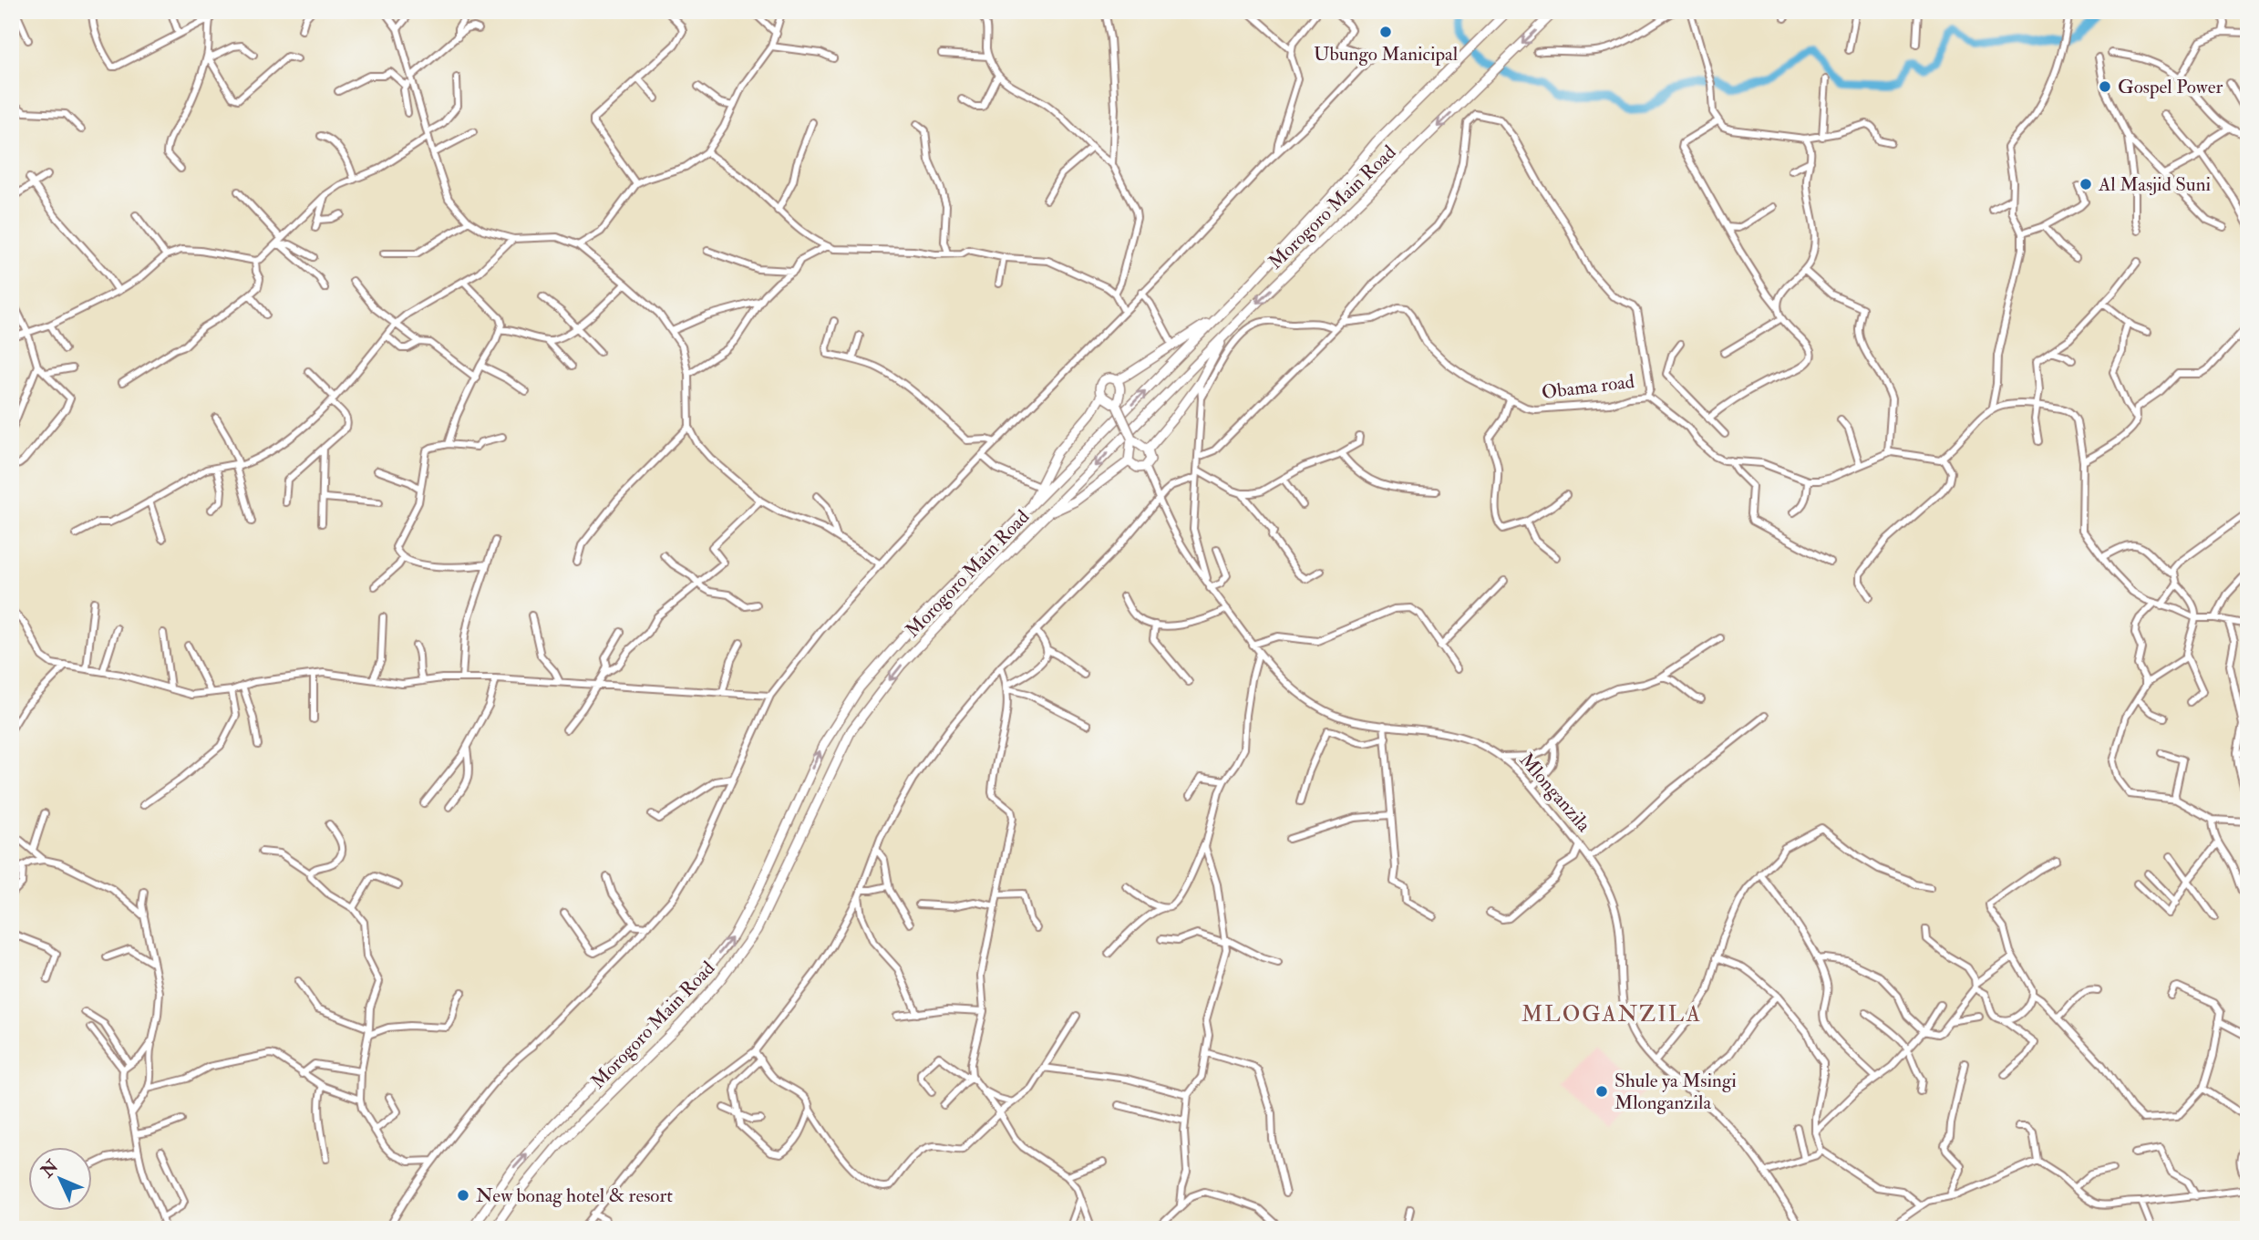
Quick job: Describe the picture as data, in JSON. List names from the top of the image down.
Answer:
{
  "streets": {
    "highway": ["Morogoro Main Road"],
    "street": ["Obama road", "Mlonganzila"]
  },
  "districts": ["MLOGANZILA"],
  "places": [
    "Ubungo Manicipal",
    "Gospel Power",
    "Al Masjid Suni",
    "Shule ya Msingi Mlonganzila",
    "New bonag hotel & resort"
  ],
  "north": "top left"
}
